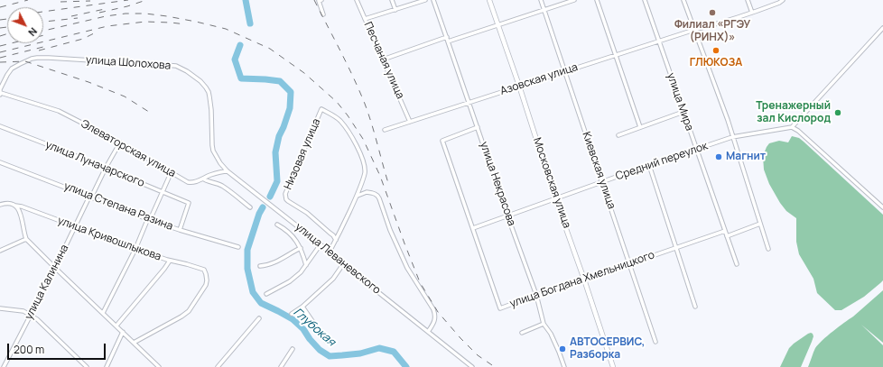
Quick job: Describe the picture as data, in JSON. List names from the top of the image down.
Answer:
{
  "streets": {
    "main road": ["Московская улица"],
    "street": [
      "Песчаная улица",
      "улица Шолохова",
      "Азовская улица",
      "улица Мира",
      "Элеваторская улица",
      "Низовая улица",
      "Средний переулок",
      "улица Луначарского",
      "Киевская улица",
      "улица Некрасова",
      "улица Степана Разина",
      "улица Кривошлыкова",
      "улица Леваневского",
      "улица Богдана Хмельницкого",
      "улица Калинина"
    ]
  },
  "crossings": [
    ["Песчаная улица", "Азовская улица"],
    ["улица Шолохова", "Элеваторская улица"],
    ["улица Шолохова", "улица Леваневского"],
    ["Азовская улица", "улица Мира"],
    ["Азовская улица", "Киевская улица"],
    ["Азовская улица", "Московская улица"],
    ["Азовская улица", "улица Некрасова"],
    ["улица Мира", "Средний переулок"],
    ["улица Мира", "улица Богдана Хмельницкого"],
    ["Элеваторская улица", "улица Калинина"],
    ["Низовая улица", "улица Леваневского"],
    ["Средний переулок", "Киевская улица"],
    ["Средний переулок", "Московская улица"],
    ["Средний переулок", "улица Некрасова"],
    ["Средний переулок", "улица Богдана Хмельницкого"],
    ["улица Луначарского", "улица Степана Разина"],
    ["улица Луначарского", "улица Калинина"],
    ["Киевская улица", "улица Богдана Хмельницкого"],
    ["Московская улица", "улица Богдана Хмельницкого"],
    ["улица Некрасова", "улица Богдана Хмельницкого"],
    ["улица Степана Разина", "улица Калинина"],
    ["улица Кривошлыкова", "улица Калинина"]
  ],
  "water": ["Глубокая"],
  "places": [
    "Филиал «РГЭУ (РИНХ)»",
    "ГЛЮКОЗА",
    "Тренажерный зал Кислород",
    "Магнит",
    "АВТОСЕРВИС, Разборка"
  ],
  "scale_bar": "200 m",
  "north": "bottom right"
}
